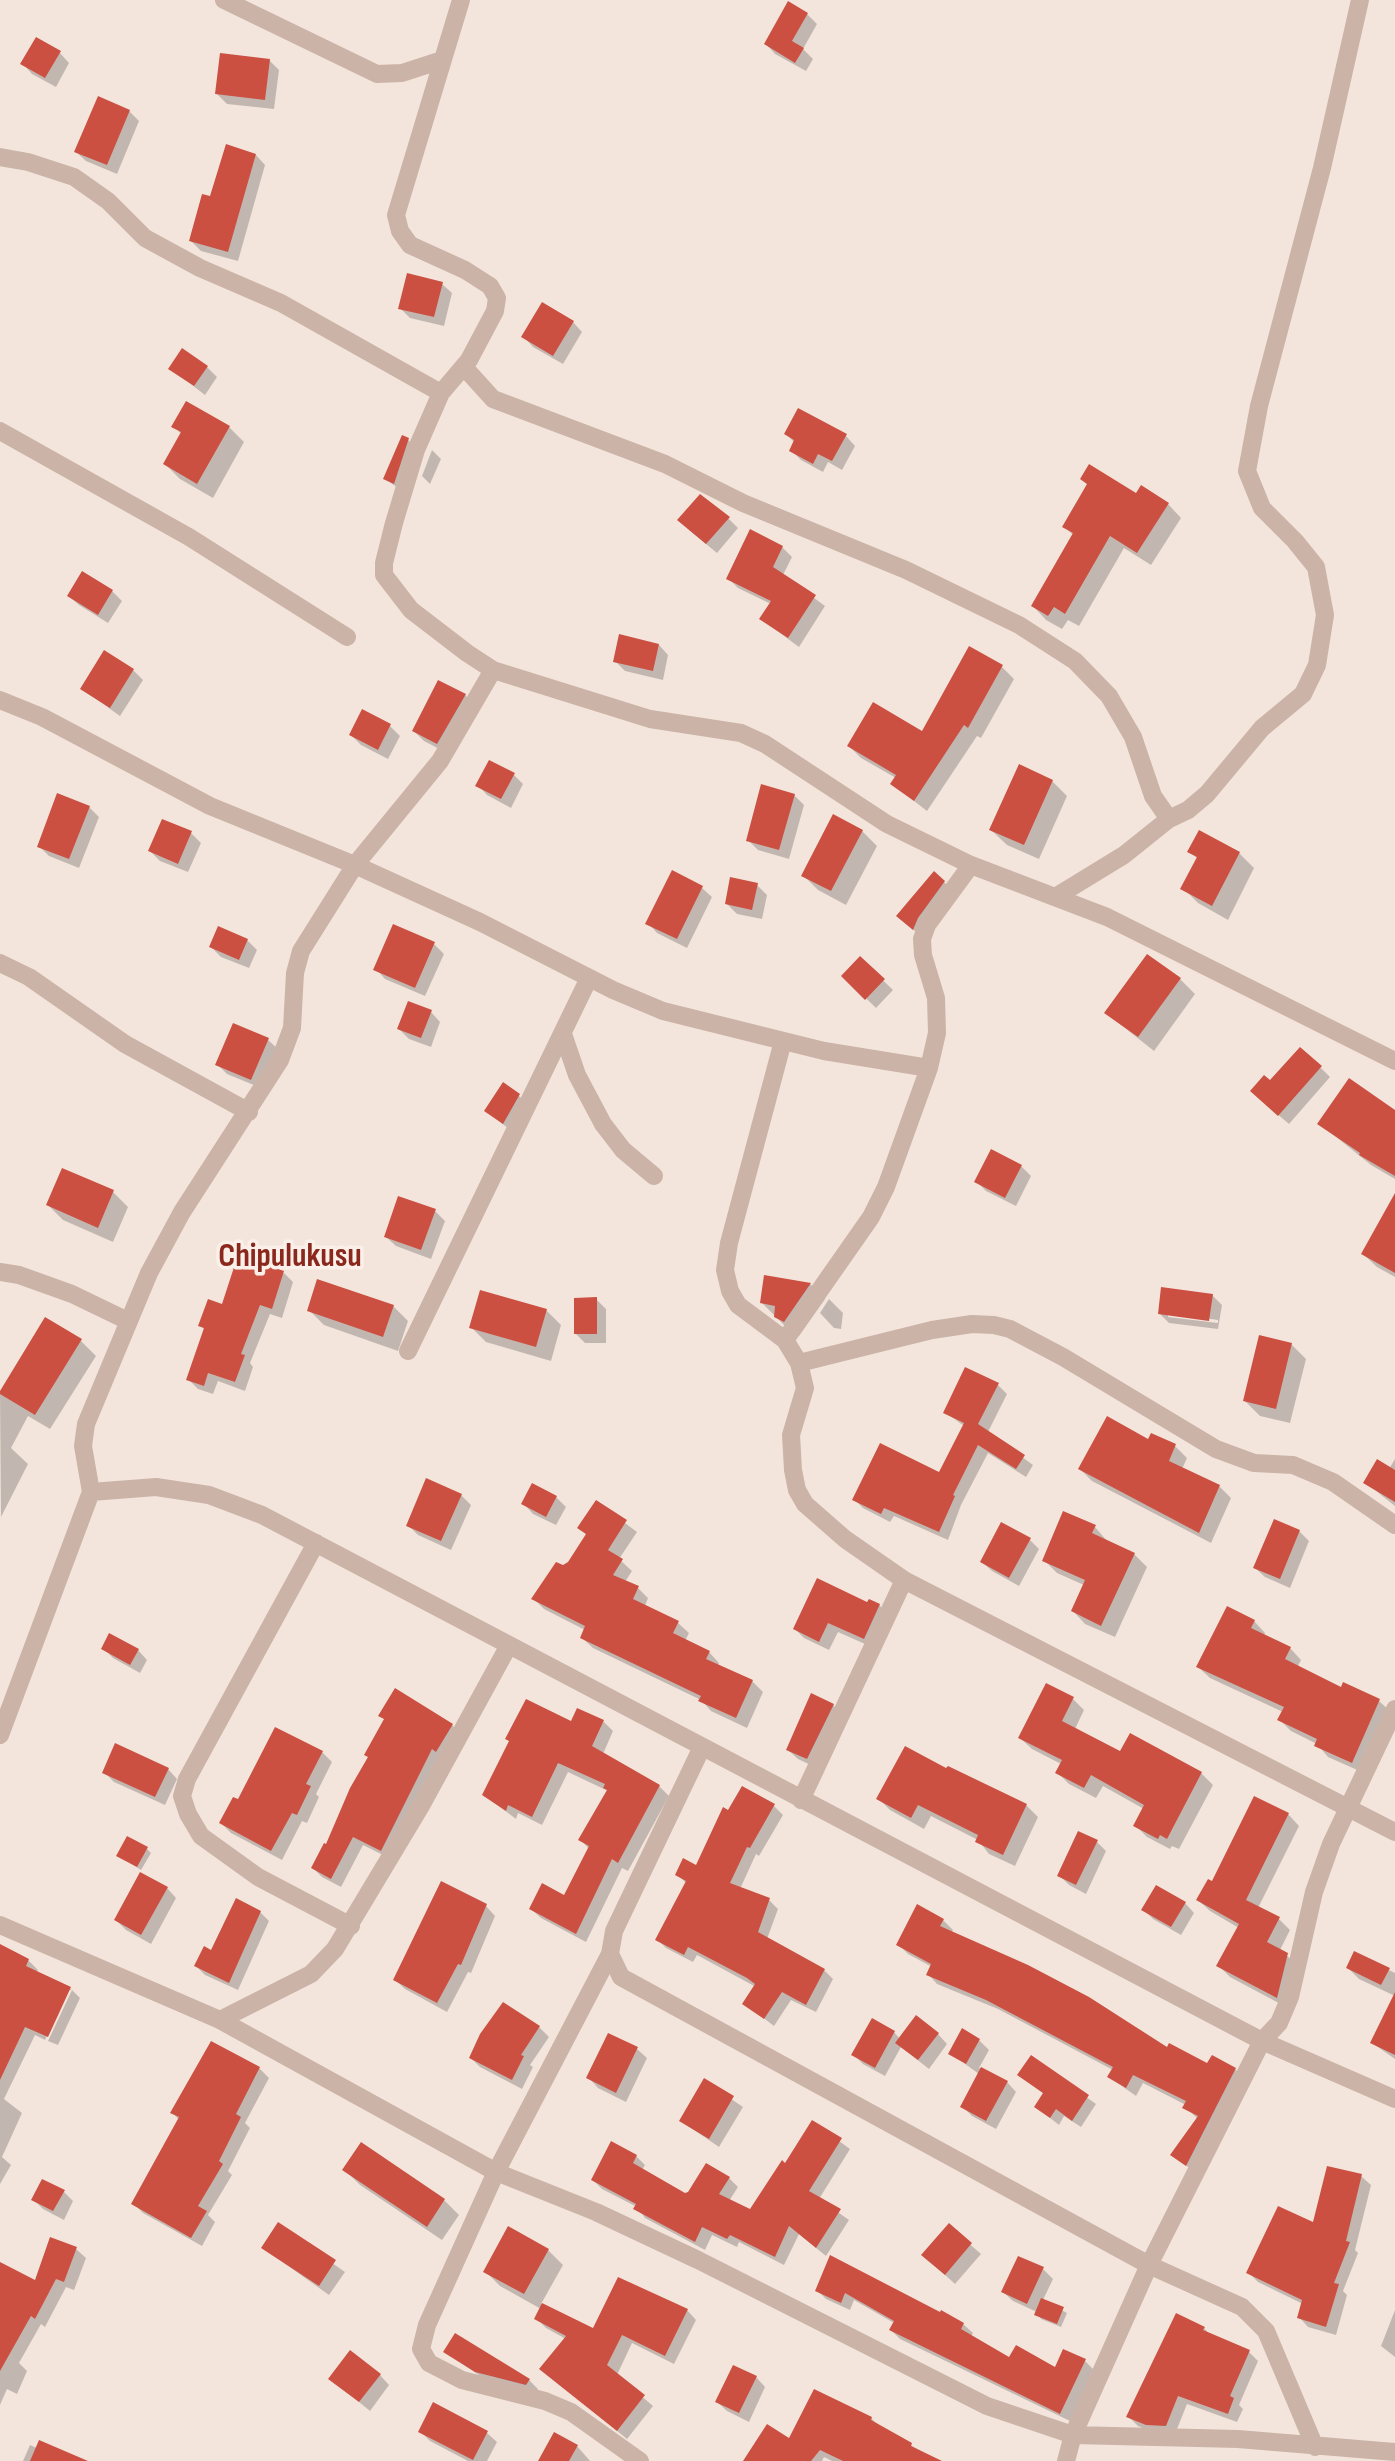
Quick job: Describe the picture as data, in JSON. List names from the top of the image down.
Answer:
{
  "districts": ["Chipulukusu"]
}
